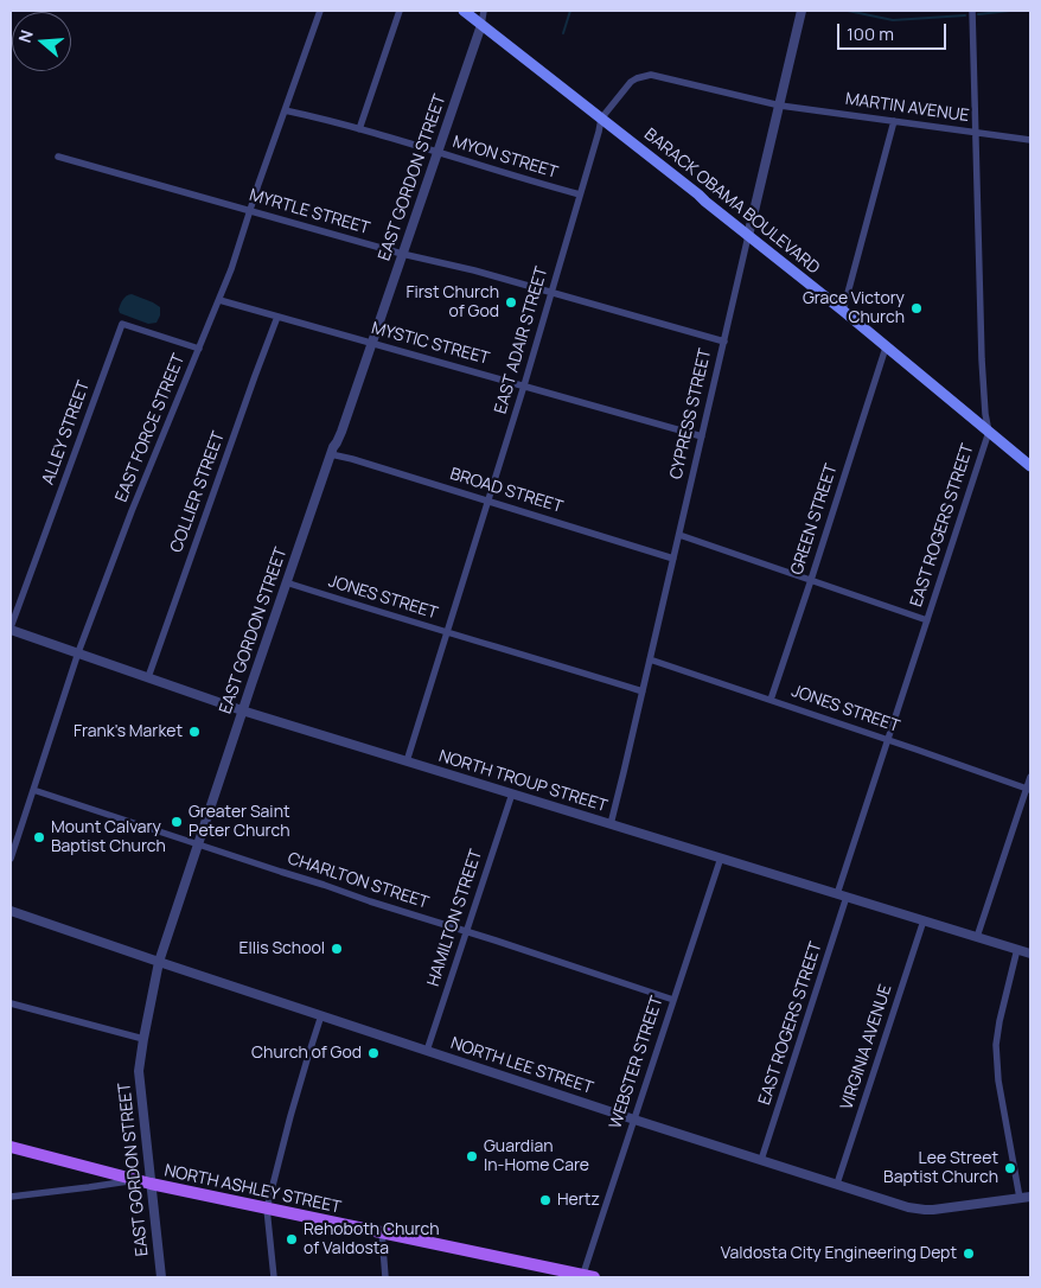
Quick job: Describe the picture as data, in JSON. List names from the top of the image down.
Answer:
{
  "streets": {
    "main road": ["BARACK OBAMA BOULEVARD", "NORTH ASHLEY STREET"],
    "street": [
      "MARTIN AVENUE",
      "MYON STREET",
      "EAST GORDON STREET",
      "MYRTLE STREET",
      "EAST ADAIR STREET",
      "MYSTIC STREET",
      "CYPRESS STREET",
      "EAST FORCE STREET",
      "ALLEY STREET",
      "BROAD STREET",
      "COLLIER STREET",
      "GREEN STREET",
      "EAST ROGERS STREET",
      "JONES STREET",
      "NORTH TROUP STREET",
      "CHARLTON STREET",
      "HAMILTON STREET",
      "VIRGINIA AVENUE",
      "WEBSTER STREET",
      "NORTH LEE STREET"
    ]
  },
  "crossings": [
    ["MARTIN AVENUE", "EAST ADAIR STREET"],
    ["MARTIN AVENUE", "CYPRESS STREET"],
    ["MARTIN AVENUE", "EAST ROGERS STREET"],
    ["MYON STREET", "EAST GORDON STREET"],
    ["MYON STREET", "EAST ADAIR STREET"],
    ["MYON STREET", "EAST FORCE STREET"],
    ["EAST GORDON STREET", "BARACK OBAMA BOULEVARD"],
    ["EAST GORDON STREET", "MYRTLE STREET"],
    ["EAST GORDON STREET", "MYSTIC STREET"],
    ["EAST GORDON STREET", "BROAD STREET"],
    ["EAST GORDON STREET", "JONES STREET"],
    ["EAST GORDON STREET", "NORTH TROUP STREET"],
    ["EAST GORDON STREET", "CHARLTON STREET"],
    ["EAST GORDON STREET", "NORTH LEE STREET"],
    ["EAST GORDON STREET", "NORTH ASHLEY STREET"],
    ["BARACK OBAMA BOULEVARD", "EAST ADAIR STREET"],
    ["BARACK OBAMA BOULEVARD", "CYPRESS STREET"],
    ["BARACK OBAMA BOULEVARD", "GREEN STREET"],
    ["BARACK OBAMA BOULEVARD", "EAST ROGERS STREET"],
    ["MYRTLE STREET", "EAST ADAIR STREET"],
    ["MYRTLE STREET", "CYPRESS STREET"],
    ["MYRTLE STREET", "EAST FORCE STREET"],
    ["EAST ADAIR STREET", "MYSTIC STREET"],
    ["EAST ADAIR STREET", "CYPRESS STREET"],
    ["EAST ADAIR STREET", "BROAD STREET"],
    ["EAST ADAIR STREET", "JONES STREET"],
    ["EAST ADAIR STREET", "NORTH TROUP STREET"],
    ["MYSTIC STREET", "CYPRESS STREET"],
    ["MYSTIC STREET", "EAST FORCE STREET"],
    ["MYSTIC STREET", "COLLIER STREET"],
    ["CYPRESS STREET", "BROAD STREET"],
    ["CYPRESS STREET", "JONES STREET"],
    ["CYPRESS STREET", "NORTH TROUP STREET"],
    ["EAST FORCE STREET", "ALLEY STREET"],
    ["EAST FORCE STREET", "NORTH TROUP STREET"],
    ["EAST FORCE STREET", "CHARLTON STREET"],
    ["ALLEY STREET", "NORTH TROUP STREET"],
    ["COLLIER STREET", "NORTH TROUP STREET"],
    ["GREEN STREET", "JONES STREET"],
    ["EAST ROGERS STREET", "JONES STREET"],
    ["EAST ROGERS STREET", "NORTH TROUP STREET"],
    ["EAST ROGERS STREET", "NORTH LEE STREET"],
    ["NORTH TROUP STREET", "HAMILTON STREET"],
    ["NORTH TROUP STREET", "VIRGINIA AVENUE"],
    ["NORTH TROUP STREET", "WEBSTER STREET"],
    ["CHARLTON STREET", "HAMILTON STREET"],
    ["CHARLTON STREET", "WEBSTER STREET"],
    ["HAMILTON STREET", "NORTH LEE STREET"],
    ["VIRGINIA AVENUE", "NORTH LEE STREET"],
    ["WEBSTER STREET", "NORTH LEE STREET"],
    ["WEBSTER STREET", "NORTH ASHLEY STREET"]
  ],
  "places": [
    "First Church of God",
    "Grace Victory Church",
    "Frank's Market",
    "Greater Saint Peter Church",
    "Mount Calvary Baptist Church",
    "Ellis School",
    "Church of God",
    "Guardian In-Home Care",
    "Lee Street Baptist Church",
    "Hertz",
    "Rehoboth Church of Valdosta",
    "Valdosta City Engineering Dept"
  ],
  "scale_bar": "100 m",
  "north": "left"
}
